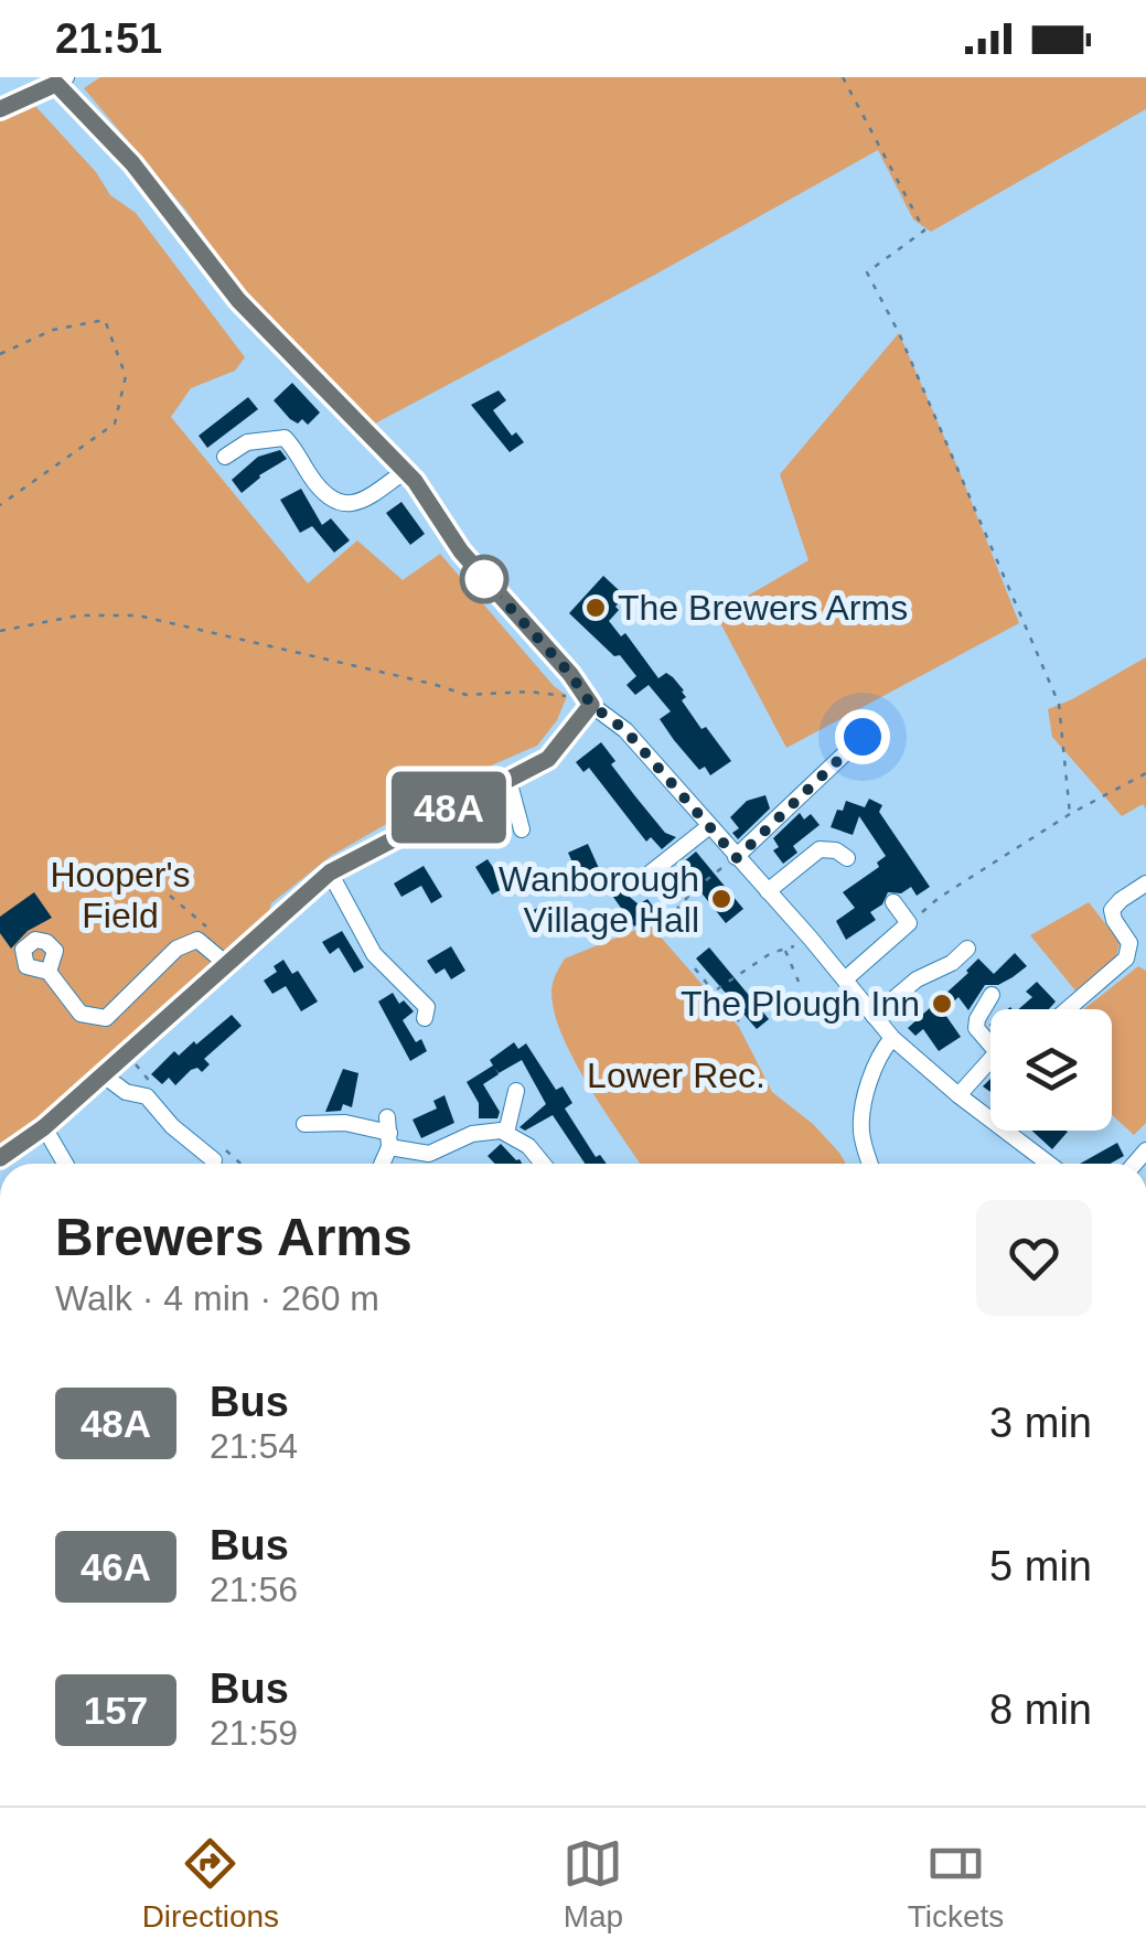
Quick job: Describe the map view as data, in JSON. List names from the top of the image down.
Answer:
{
  "parks": ["Hooper's Field", "Lower Rec."],
  "places": ["The Brewers Arms", "Wanborough Village Hall", "The Plough Inn"],
  "lines": ["bus line 48A"],
  "page": {
    "status": "21:51",
    "on_map": "48A",
    "heading": ["Brewers Arms", "Walk · 4 min · 260 m"],
    "list": [
      {
        "mark": "48A",
        "name": "Bus",
        "note": "21:54",
        "value": "3 min"
      },
      {
        "mark": "46A",
        "name": "Bus",
        "note": "21:56",
        "value": "5 min"
      },
      {
        "mark": "157",
        "name": "Bus",
        "note": "21:59",
        "value": "8 min"
      }
    ],
    "tabs": ["Directions", "Map", "Tickets"]
  }
}
